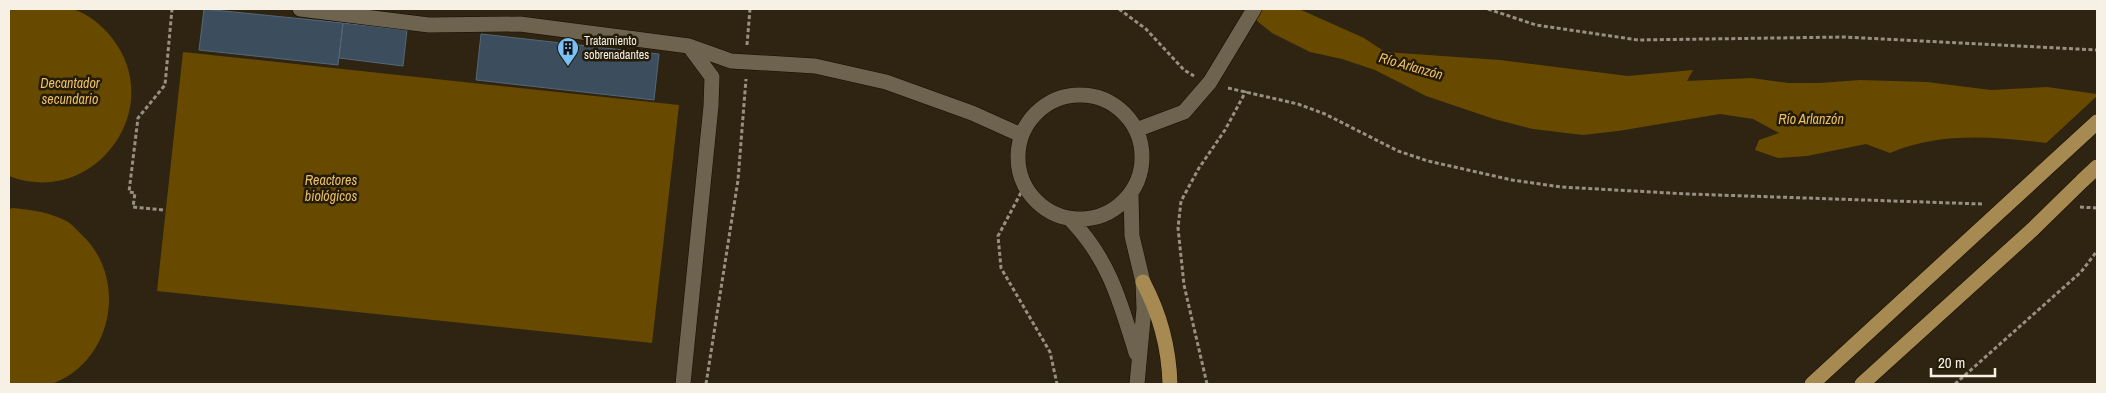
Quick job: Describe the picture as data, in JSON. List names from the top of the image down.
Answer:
{
  "water": ["Río Arlanzón", "Decantador secundario", "Reactores biológicos"],
  "places": {
    "building": ["Tratamiento sobrenadantes"]
  },
  "scale_bar": "20 m"
}
